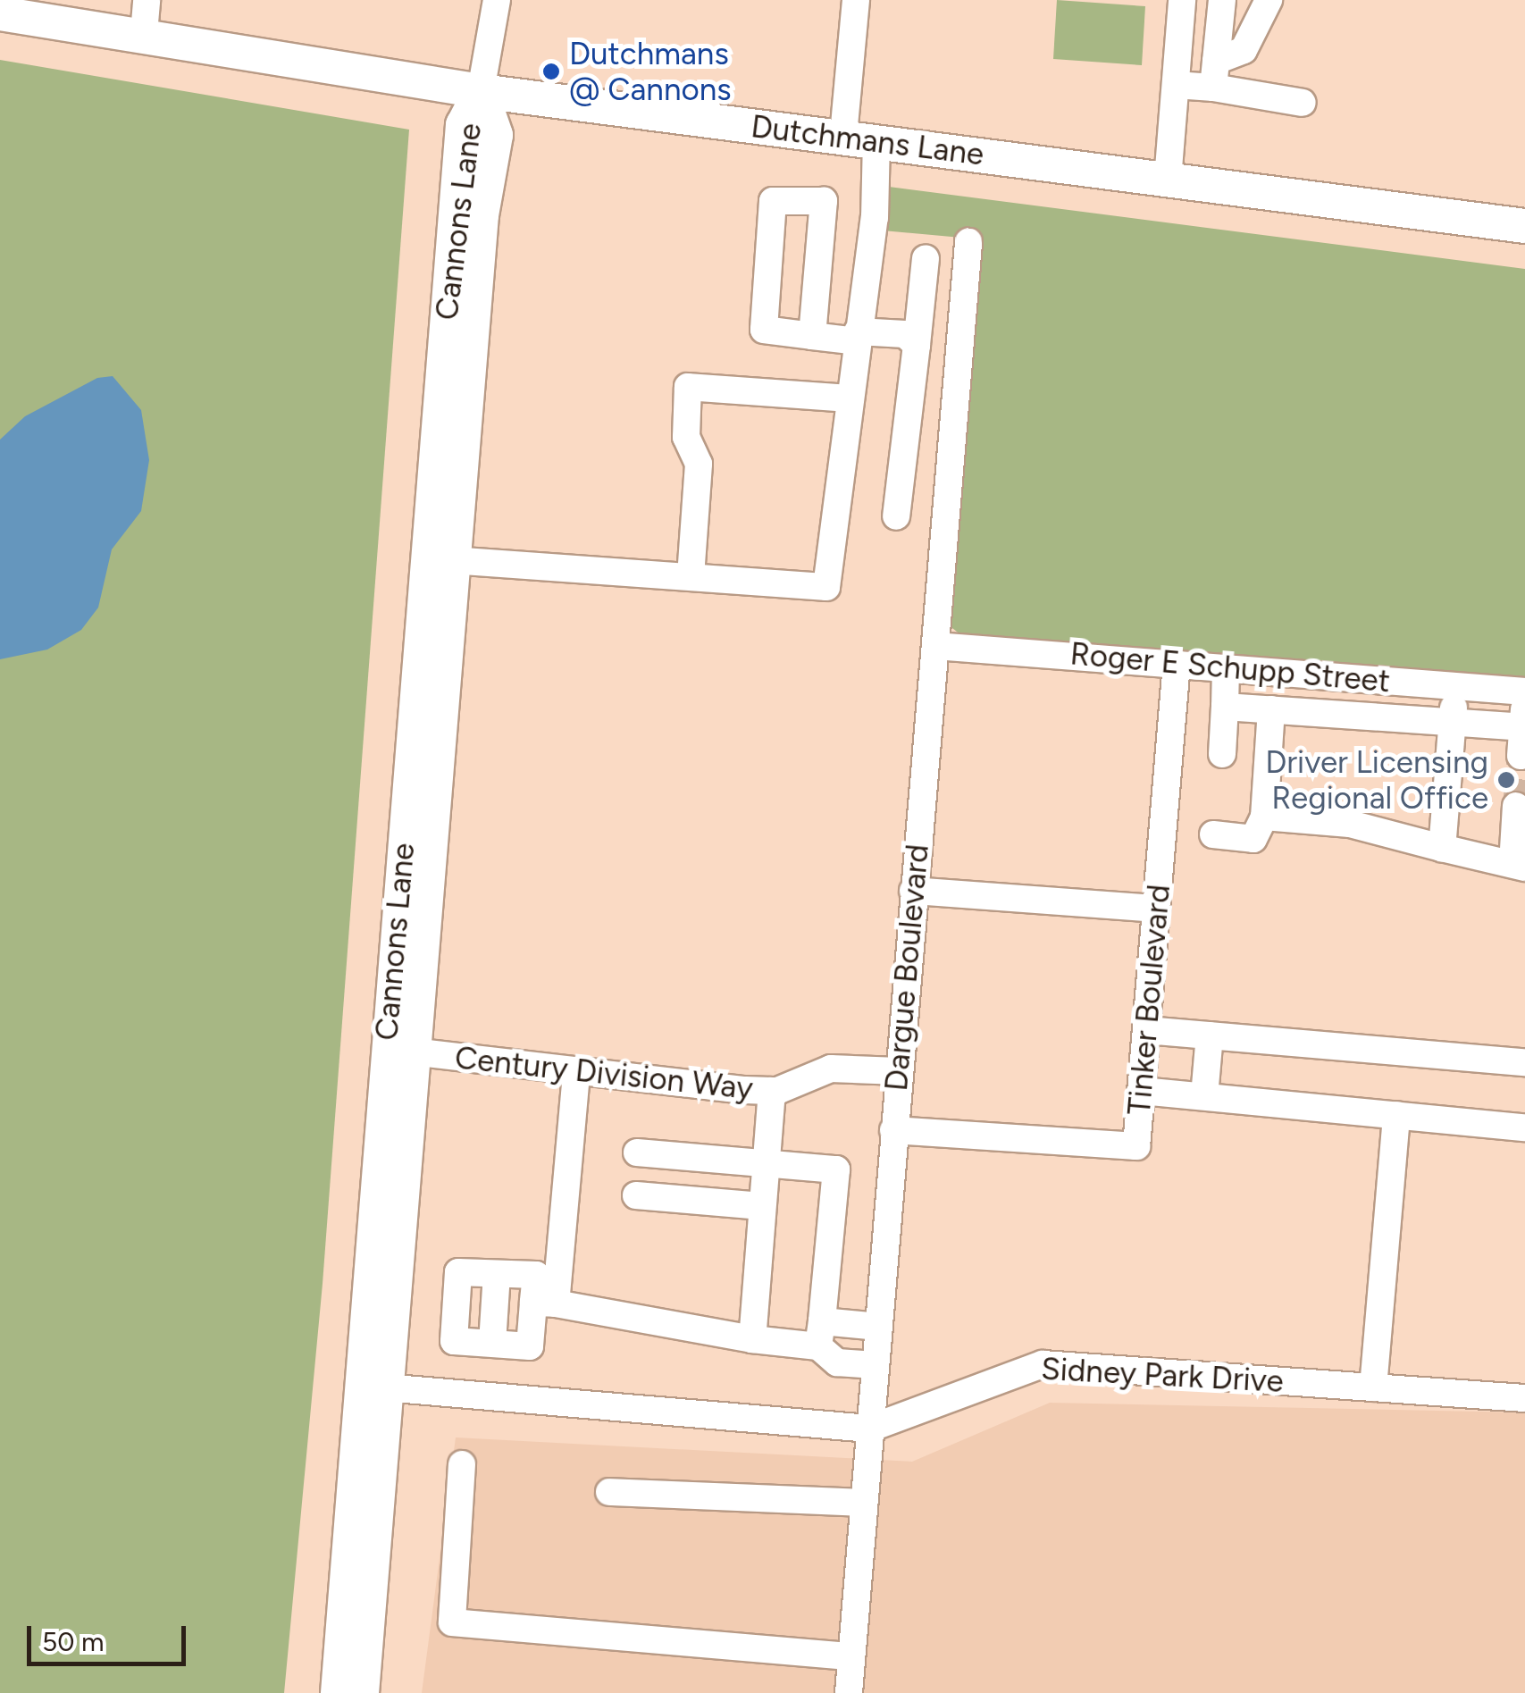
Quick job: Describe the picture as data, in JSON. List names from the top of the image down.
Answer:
{
  "streets": {
    "main road": ["Dutchmans Lane", "Cannons Lane"],
    "street": [
      "Roger E Schupp Street",
      "Dargue Boulevard",
      "Tinker Boulevard",
      "Century Division Way",
      "Sidney Park Drive"
    ]
  },
  "crossings": [
    ["Dutchmans Lane", "Cannons Lane"],
    ["Cannons Lane", "Century Division Way"],
    ["Cannons Lane", "Sidney Park Drive"],
    ["Roger E Schupp Street", "Dargue Boulevard"],
    ["Roger E Schupp Street", "Tinker Boulevard"],
    ["Dargue Boulevard", "Tinker Boulevard"],
    ["Dargue Boulevard", "Century Division Way"],
    ["Dargue Boulevard", "Sidney Park Drive"]
  ],
  "places": ["Dutchmans @ Cannons", "Driver Licensing Regional Office"],
  "scale_bar": "50 m"
}
